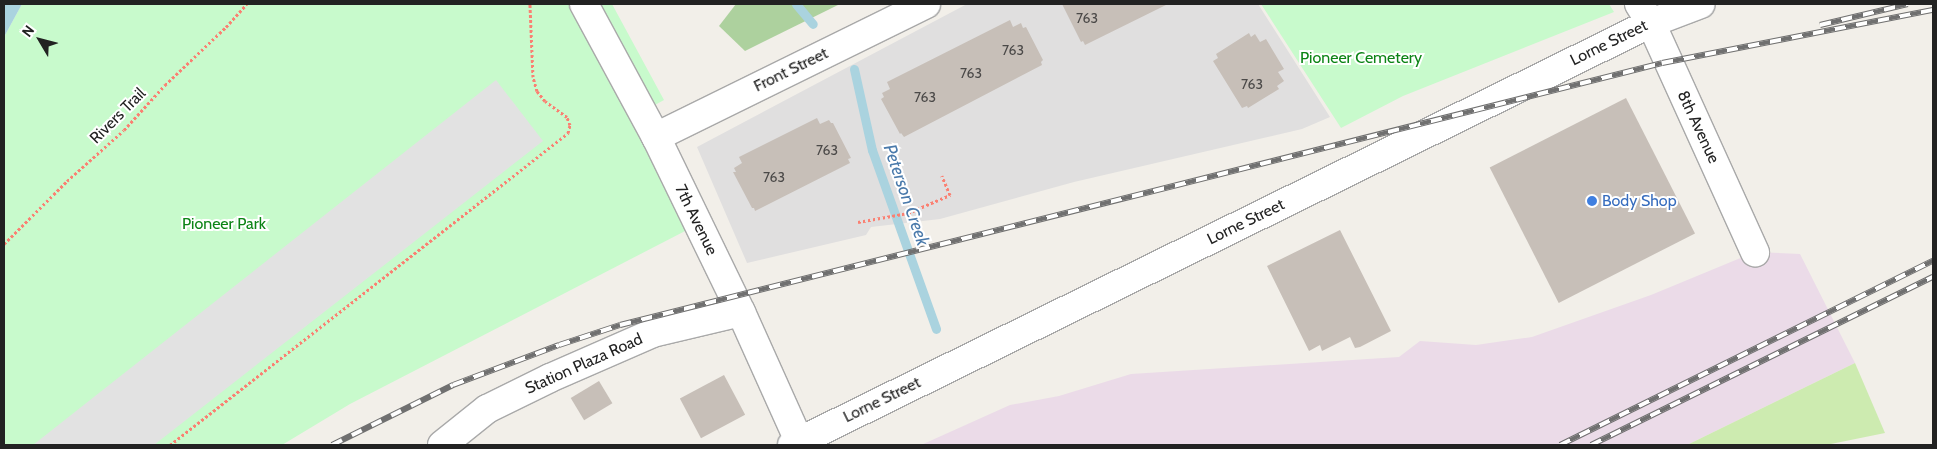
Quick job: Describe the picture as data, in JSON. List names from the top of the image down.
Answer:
{
  "streets": {
    "street": [
      "Lorne Street",
      "Front Street",
      "8th Avenue",
      "7th Avenue",
      "Station Plaza Road"
    ],
    "path": ["Rivers Trail"]
  },
  "crossings": [
    ["Lorne Street", "8th Avenue"],
    ["Lorne Street", "7th Avenue"],
    ["Front Street", "7th Avenue"],
    ["7th Avenue", "Station Plaza Road"]
  ],
  "water": ["Peterson Creek"],
  "parks": ["Pioneer Cemetery", "Pioneer Park"],
  "places": ["Body Shop"],
  "house_numbers": [
    "763",
    "763",
    "763",
    "763",
    "763",
    "763",
    "763"
  ],
  "north": "top left"
}
